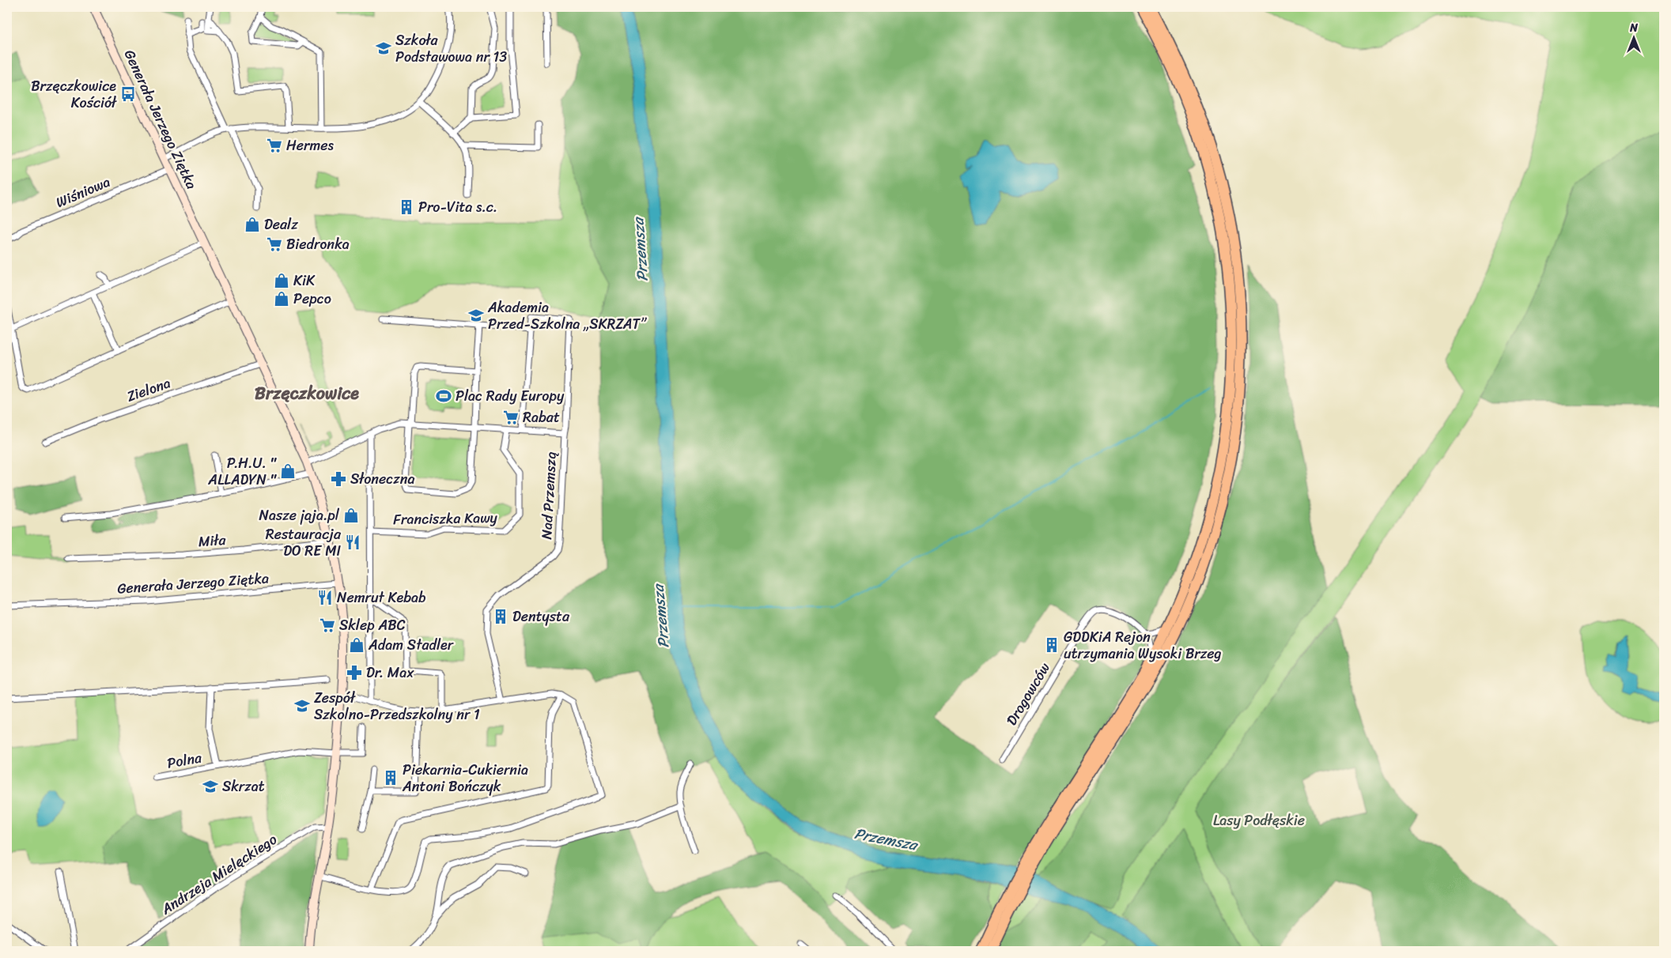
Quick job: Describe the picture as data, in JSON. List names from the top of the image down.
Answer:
{
  "streets": {
    "main road": ["Generała Jerzego Ziętka"],
    "street": [
      "Wiśniowa",
      "Zielona",
      "Nad Przemszą",
      "Franciszka Kawy",
      "Miła",
      "Drogowców",
      "Polna",
      "Andrzeja Mielęckiego"
    ]
  },
  "crossings": [
    ["Generała Jerzego Ziętka", "Wiśniowa"],
    ["Generała Jerzego Ziętka", "Zielona"],
    ["Generała Jerzego Ziętka", "Miła"],
    ["Generała Jerzego Ziętka", "Andrzeja Mielęckiego"]
  ],
  "districts": ["Brzęczkowice"],
  "water": ["Przemsza"],
  "parks": ["Lasy Podłęskie"],
  "places": {
    "school or university": [
      "Szkoła Podstawowa nr 13",
      "Akademia Przed-Szkolna „SKRZAT”",
      "Zespół Szkolno-Przedszkolny nr 1",
      "Skrzat"
    ],
    "bus stop": ["Brzęczkowice Kościół"],
    "supermarket": [
      "Hermes",
      "Biedronka",
      "Rabat",
      "Sklep ABC"
    ],
    "building": [
      "Pro-Vita s.c.",
      "Dentysta",
      "GDDKiA Rejon utrzymania Wysoki Brzeg",
      "Piekarnia-Cukiernia Antoni Bończyk"
    ],
    "shop": [
      "Dealz",
      "KiK",
      "Pepco",
      "P.H.U. \" ALLADYN \"",
      "Nasze jaja.pl",
      "Adam Stadler"
    ],
    "sports": ["Plac Rady Europy"],
    "pharmacy": ["Słoneczna", "Dr. Max"],
    "restaurant": ["Restauracja DO RE MI", "Nemrut Kebab"]
  },
  "north": "top"
}
